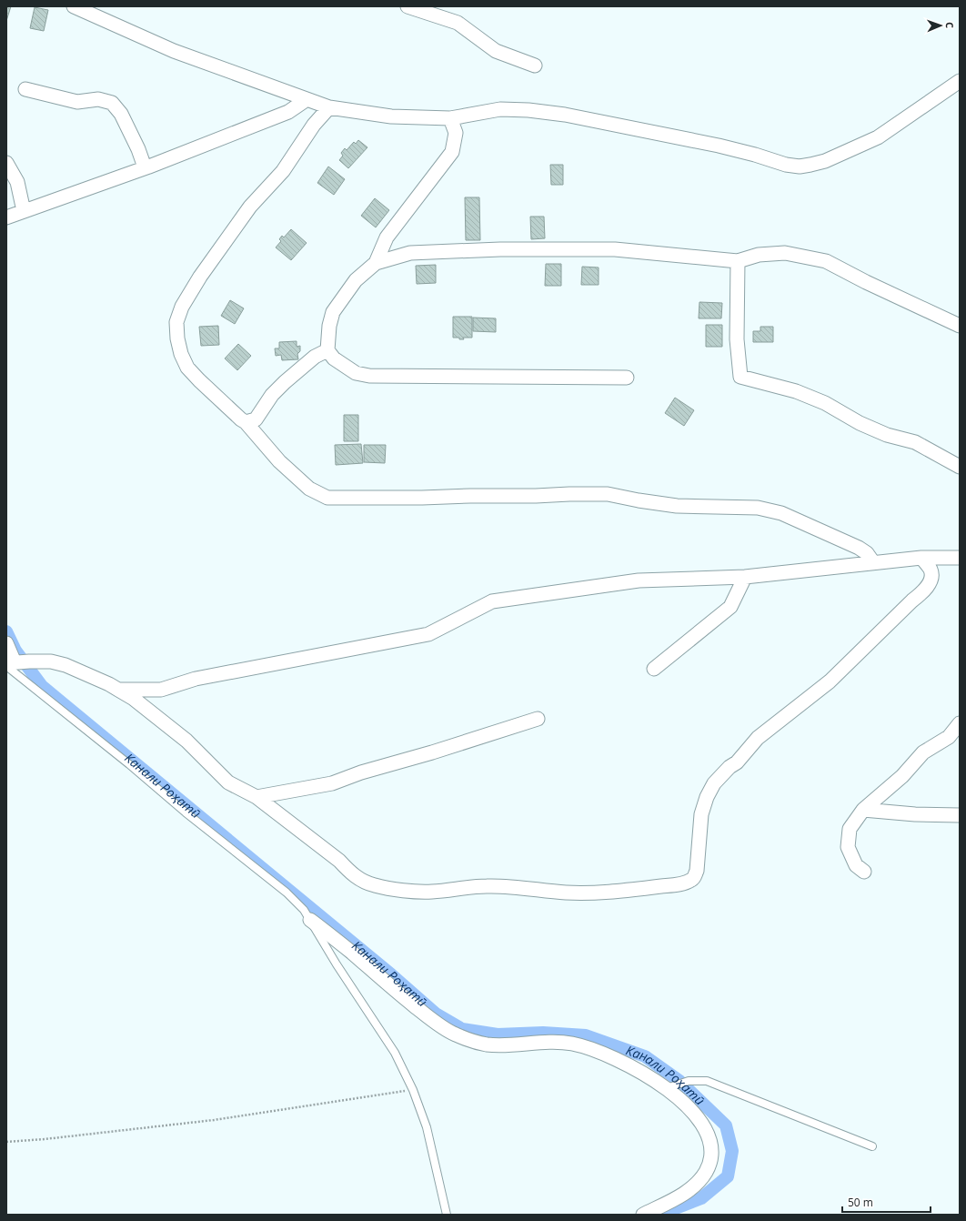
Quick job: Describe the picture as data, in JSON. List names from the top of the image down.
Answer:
{
  "water": ["Канали Роҳатӣ"],
  "scale_bar": "50 m",
  "north": "right"
}
